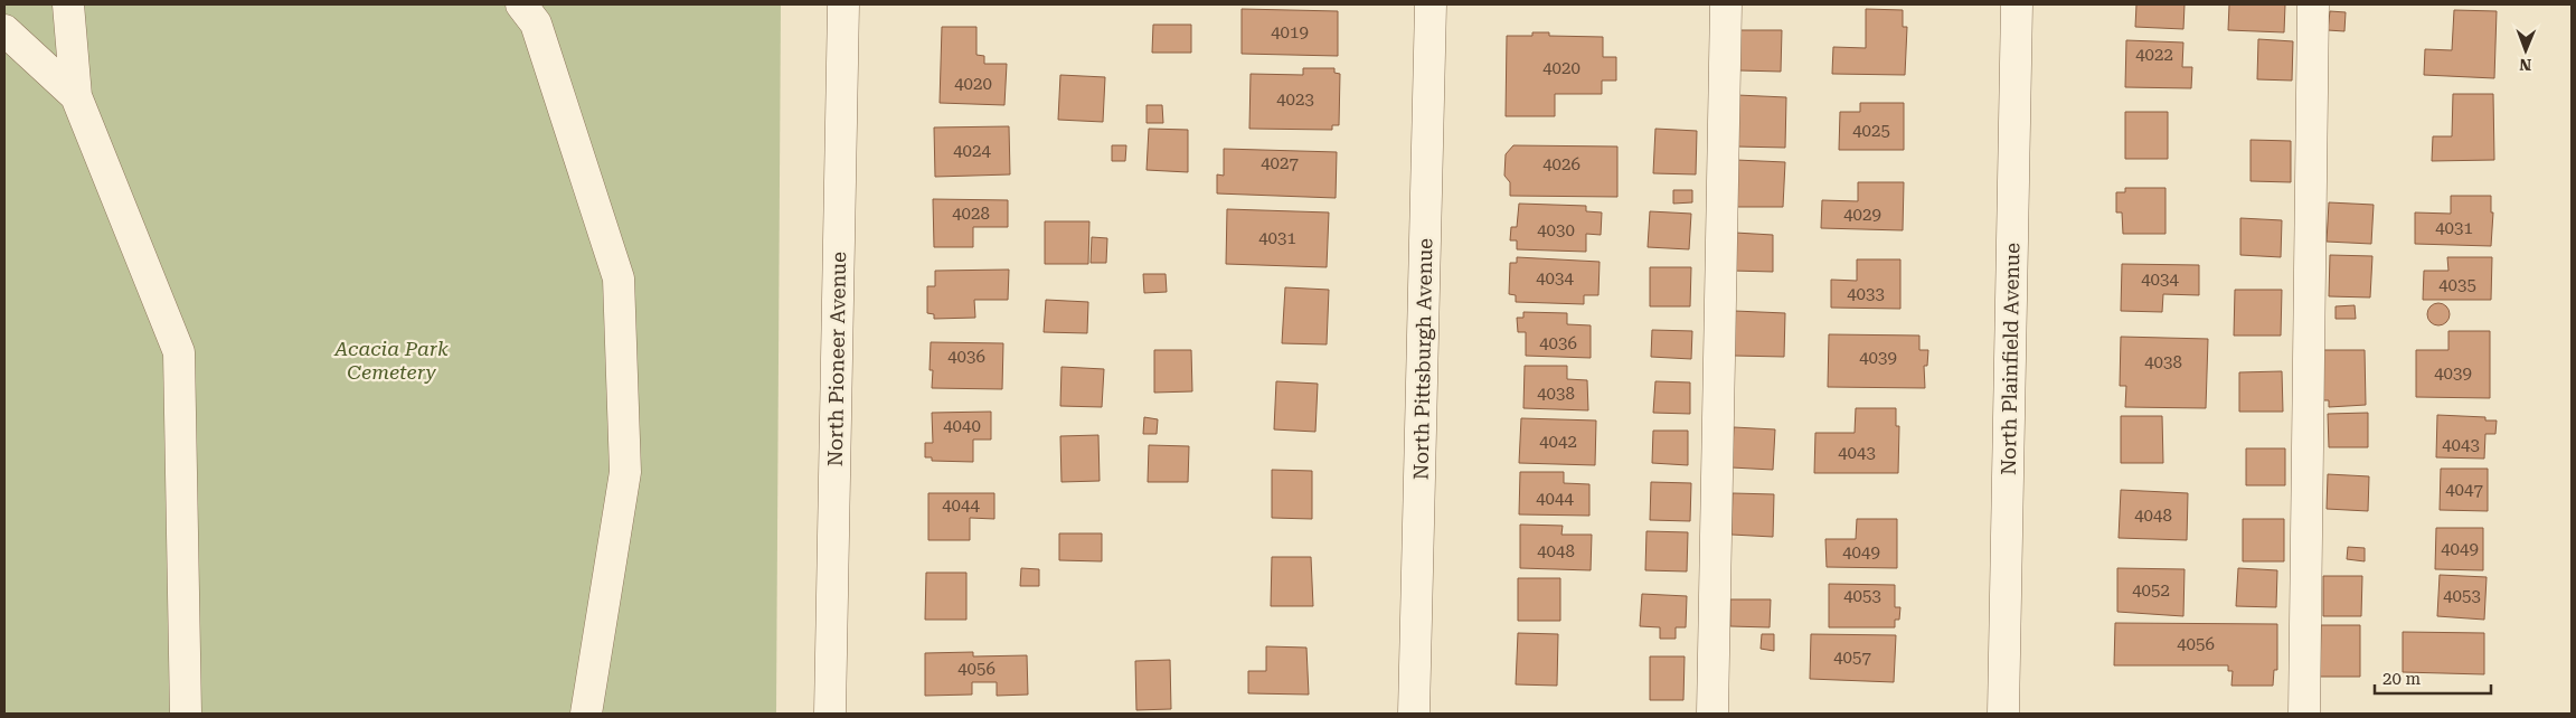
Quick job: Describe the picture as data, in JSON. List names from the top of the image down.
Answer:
{
  "streets": {
    "street": ["North Pioneer Avenue", "North Pittsburgh Avenue", "North Plainfield Avenue"]
  },
  "parks": ["Acacia Park Cemetery"],
  "house_numbers": [
    "4019",
    "4022",
    "4020",
    "4020",
    "4023",
    "4025",
    "4024",
    "4027",
    "4026",
    "4028",
    "4029",
    "4031",
    "4030",
    "4031",
    "4034",
    "4034",
    "4035",
    "4033",
    "4036",
    "4036",
    "4039",
    "4038",
    "4039",
    "4038",
    "4040",
    "4042",
    "4043",
    "4043",
    "4047",
    "4044",
    "4044",
    "4048",
    "4049",
    "4048",
    "4049",
    "4052",
    "4053",
    "4053",
    "4056",
    "4057",
    "4056"
  ],
  "scale_bar": "20 m",
  "north": "bottom"
}
